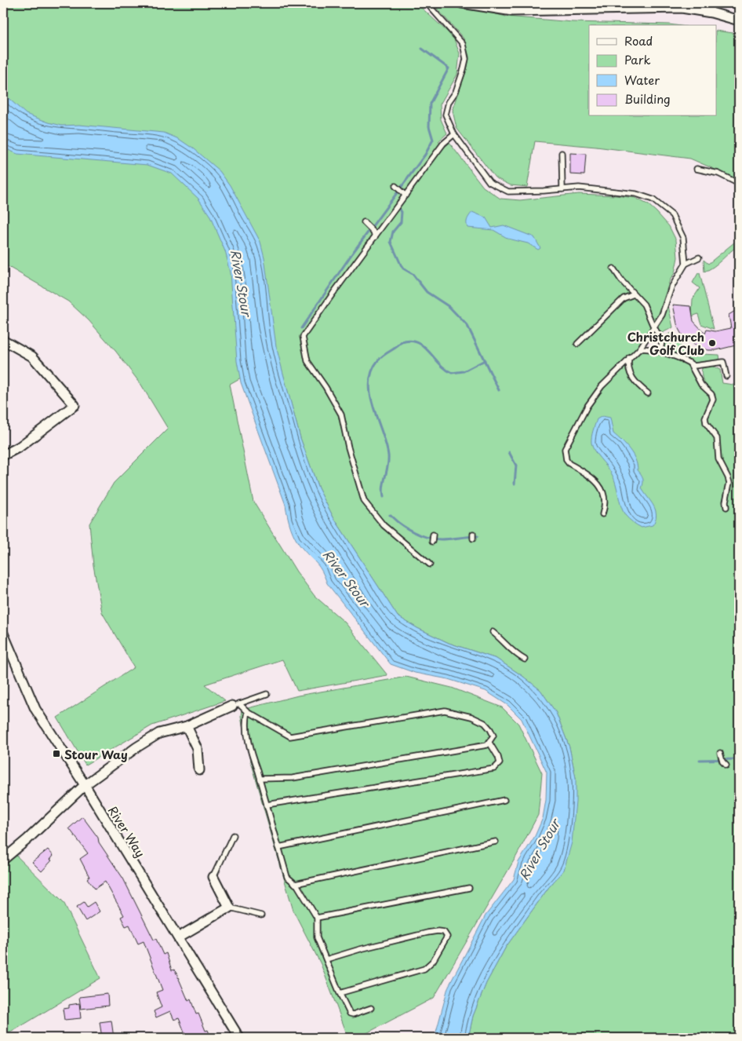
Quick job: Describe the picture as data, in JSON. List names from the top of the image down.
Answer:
{
  "streets": {
    "street": ["River Way"]
  },
  "water": ["River Stour"],
  "places": {
    "other": ["Christchurch Golf Club"],
    "transit": ["Stour Way"]
  },
  "legend": [
    "Road",
    "Park",
    "Water",
    "Building"
  ]
}
